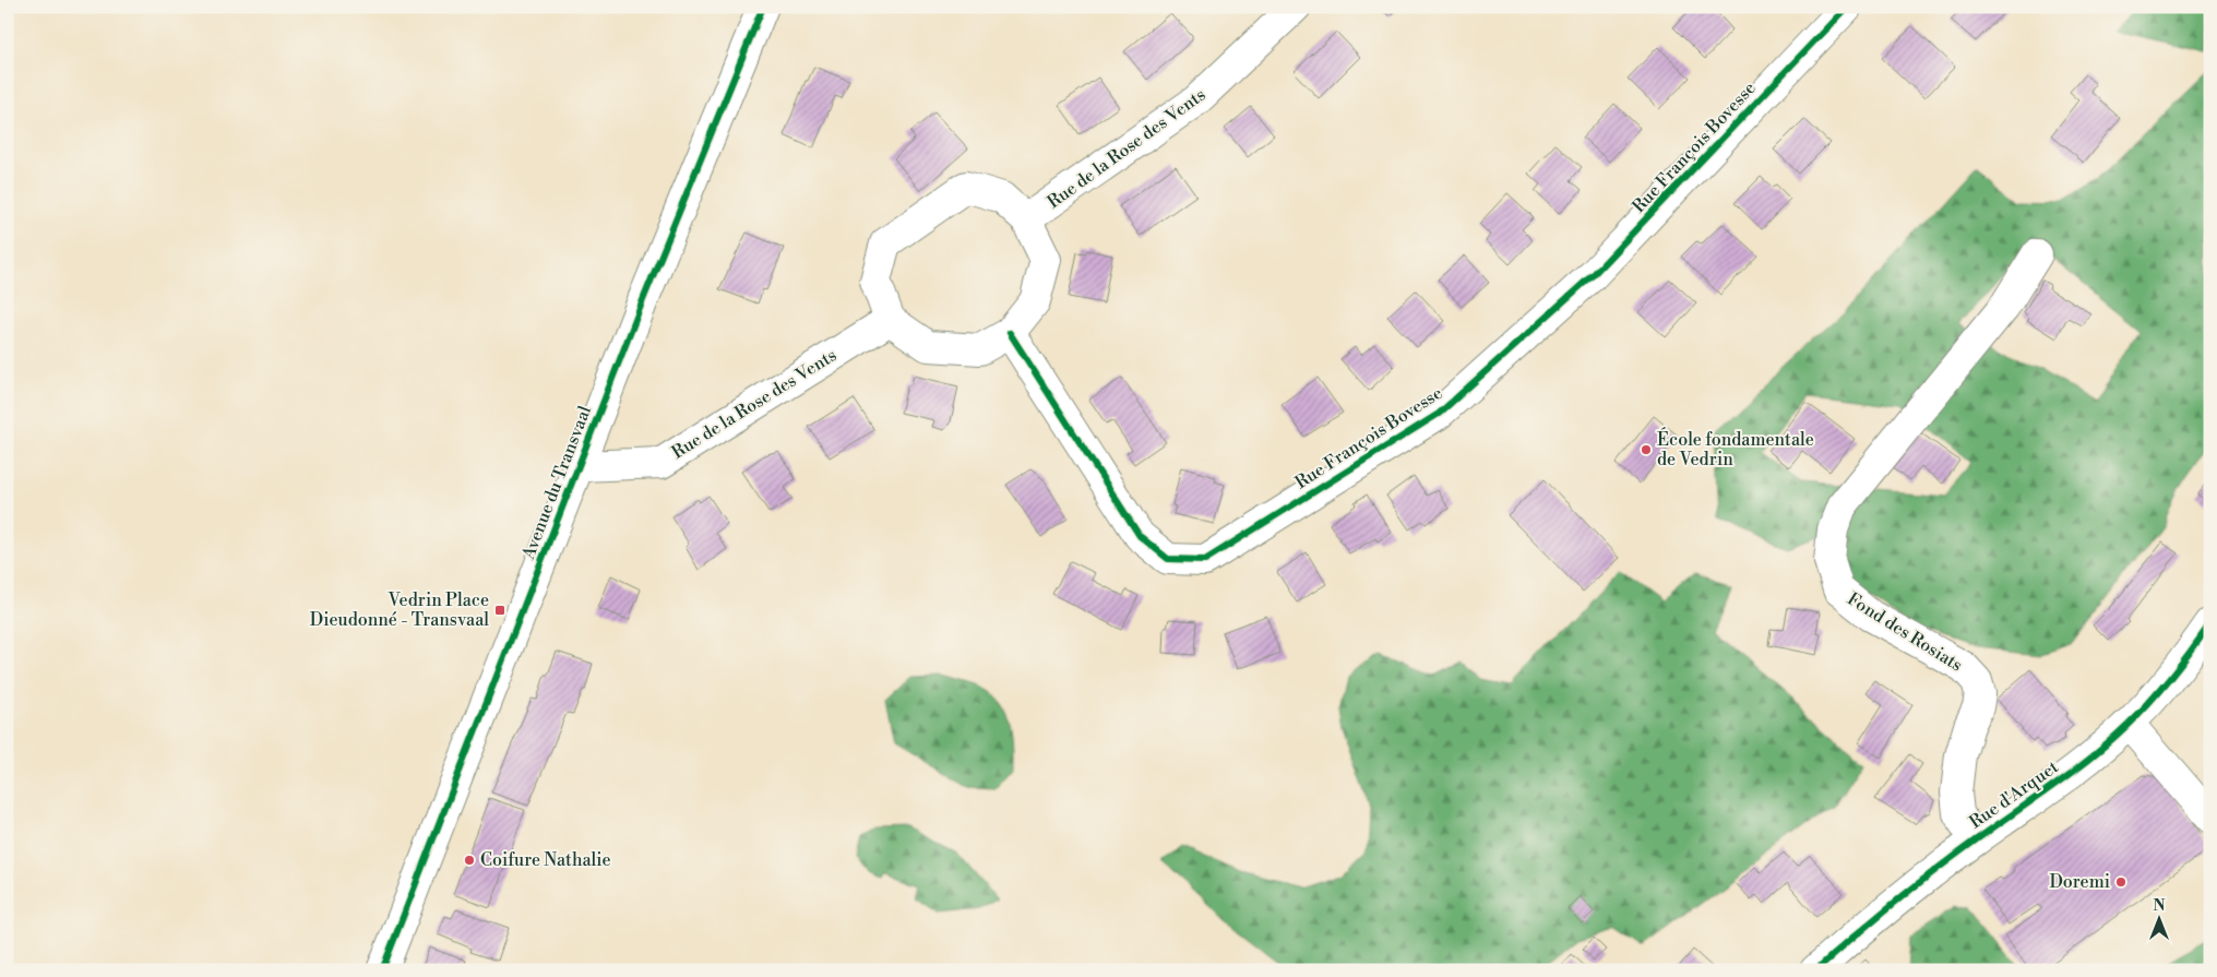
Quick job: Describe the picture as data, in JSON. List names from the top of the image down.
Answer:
{
  "streets": {
    "street": [
      "Rue François Bovesse",
      "Rue de la Rose des Vents",
      "Avenue du Transvaal",
      "Fond des Rosiats",
      "Rue d'Arquet"
    ]
  },
  "crossings": [
    ["Rue François Bovesse", "Rue de la Rose des Vents"],
    ["Rue de la Rose des Vents", "Avenue du Transvaal"],
    ["Fond des Rosiats", "Rue d'Arquet"]
  ],
  "places": {
    "other": ["École fondamentale de Vedrin", "Coifure Nathalie", "Doremi"],
    "transit": ["Vedrin Place Dieudonné - Transvaal"]
  },
  "north": "top"
}
